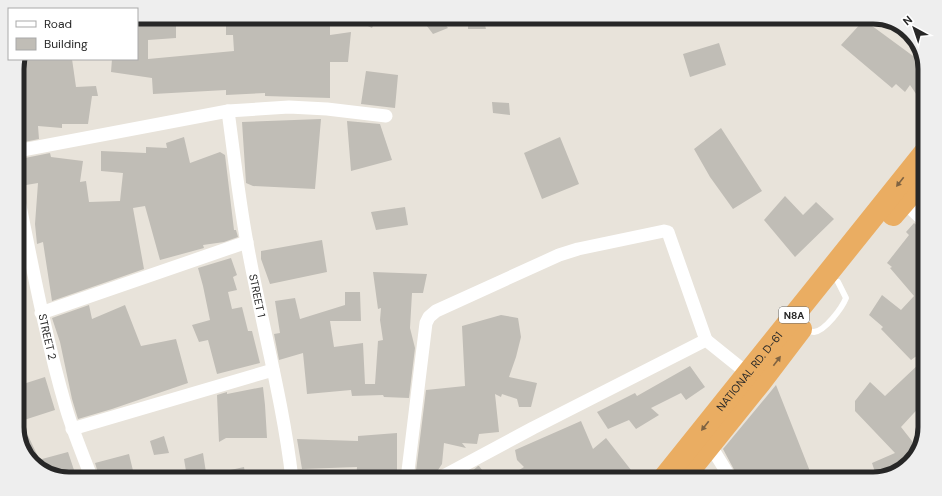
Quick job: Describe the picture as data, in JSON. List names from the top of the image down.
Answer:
{
  "streets": {
    "highway": ["N8A", "NATIONAL RD. D-61"],
    "street": ["STREET 1", "STREET 2"]
  },
  "legend": ["Road", "Building"],
  "north": "top left"
}
